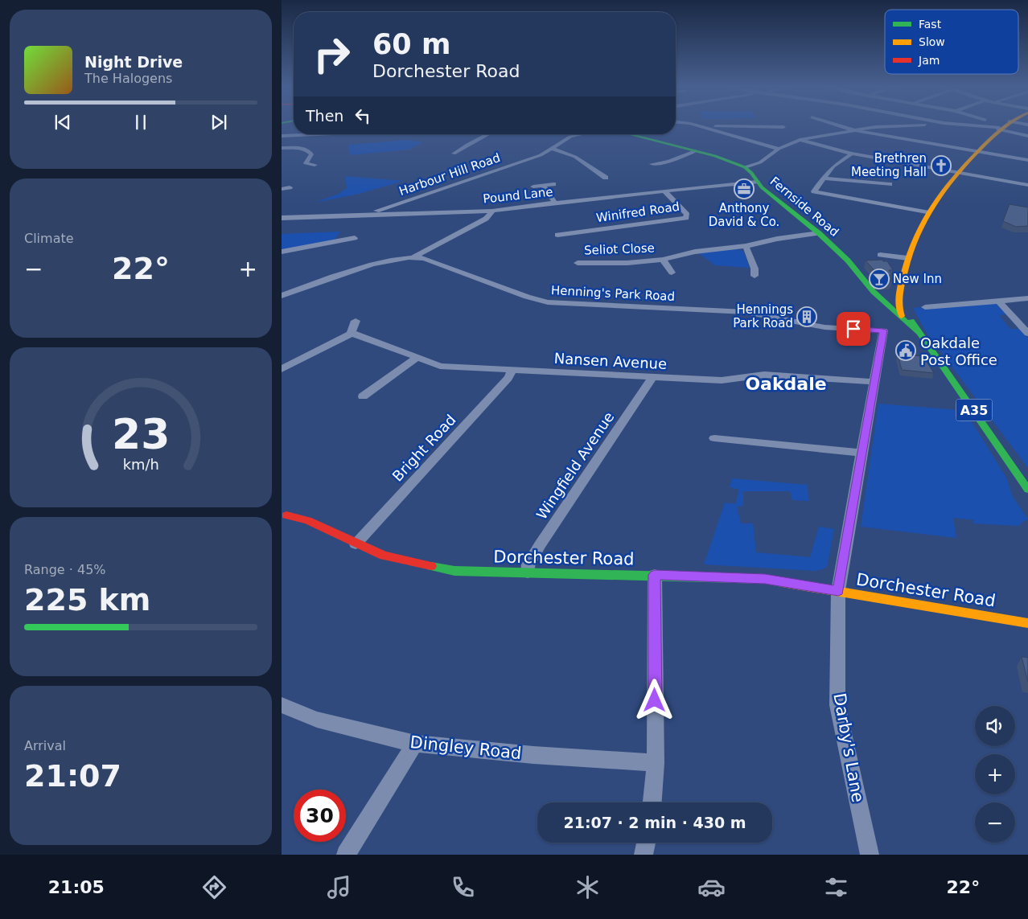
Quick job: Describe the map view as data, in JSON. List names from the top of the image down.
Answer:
{
  "streets": {
    "main road": ["Fernside Road", "A35", "Dorchester Road"],
    "street": [
      "Harbour Hill Road",
      "Pound Lane",
      "Winifred Road",
      "Seliot Close",
      "Henning's Park Road",
      "Nansen Avenue",
      "Bright Road",
      "Wingfield Avenue",
      "Dingley Road",
      "Darby's Lane"
    ]
  },
  "crossings": [
    ["Harbour Hill Road", "Pound Lane"],
    ["Pound Lane", "Fernside Road"],
    ["Pound Lane", "Winifred Road"],
    ["Fernside Road", "Seliot Close"],
    ["Fernside Road", "A35"],
    ["Henning's Park Road", "Darby's Lane"],
    ["Nansen Avenue", "Bright Road"],
    ["Nansen Avenue", "Wingfield Avenue"],
    ["Nansen Avenue", "Darby's Lane"],
    ["Bright Road", "Dorchester Road"],
    ["Wingfield Avenue", "Dorchester Road"],
    ["Dorchester Road", "Darby's Lane"]
  ],
  "districts": ["Oakdale"],
  "places": {
    "church": ["Brethren Meeting Hall"],
    "office": ["Anthony David & Co."],
    "bar": ["New Inn"],
    "building": ["Hennings Park Road"],
    "public building": ["Oakdale Post Office"]
  },
  "legend": ["Fast", "Slow", "Jam"],
  "page": {
    "turn": ["60 m", "Dorchester Road"],
    "song": ["Night Drive", "The Halogens"],
    "then": "Then",
    "tile": [
      "Climate",
      ["Range · 45%", "225 km"],
      ["Arrival", "21:07"]
    ],
    "heat": ["−", "22°", "+"],
    "map_buttons": ["+", "−"],
    "limit": "30",
    "trip": "21:07 · 2 min · 430 m",
    "tabs": ["21:05", "22°"],
    "gauge": ["23", "km/h"]
  }
}
